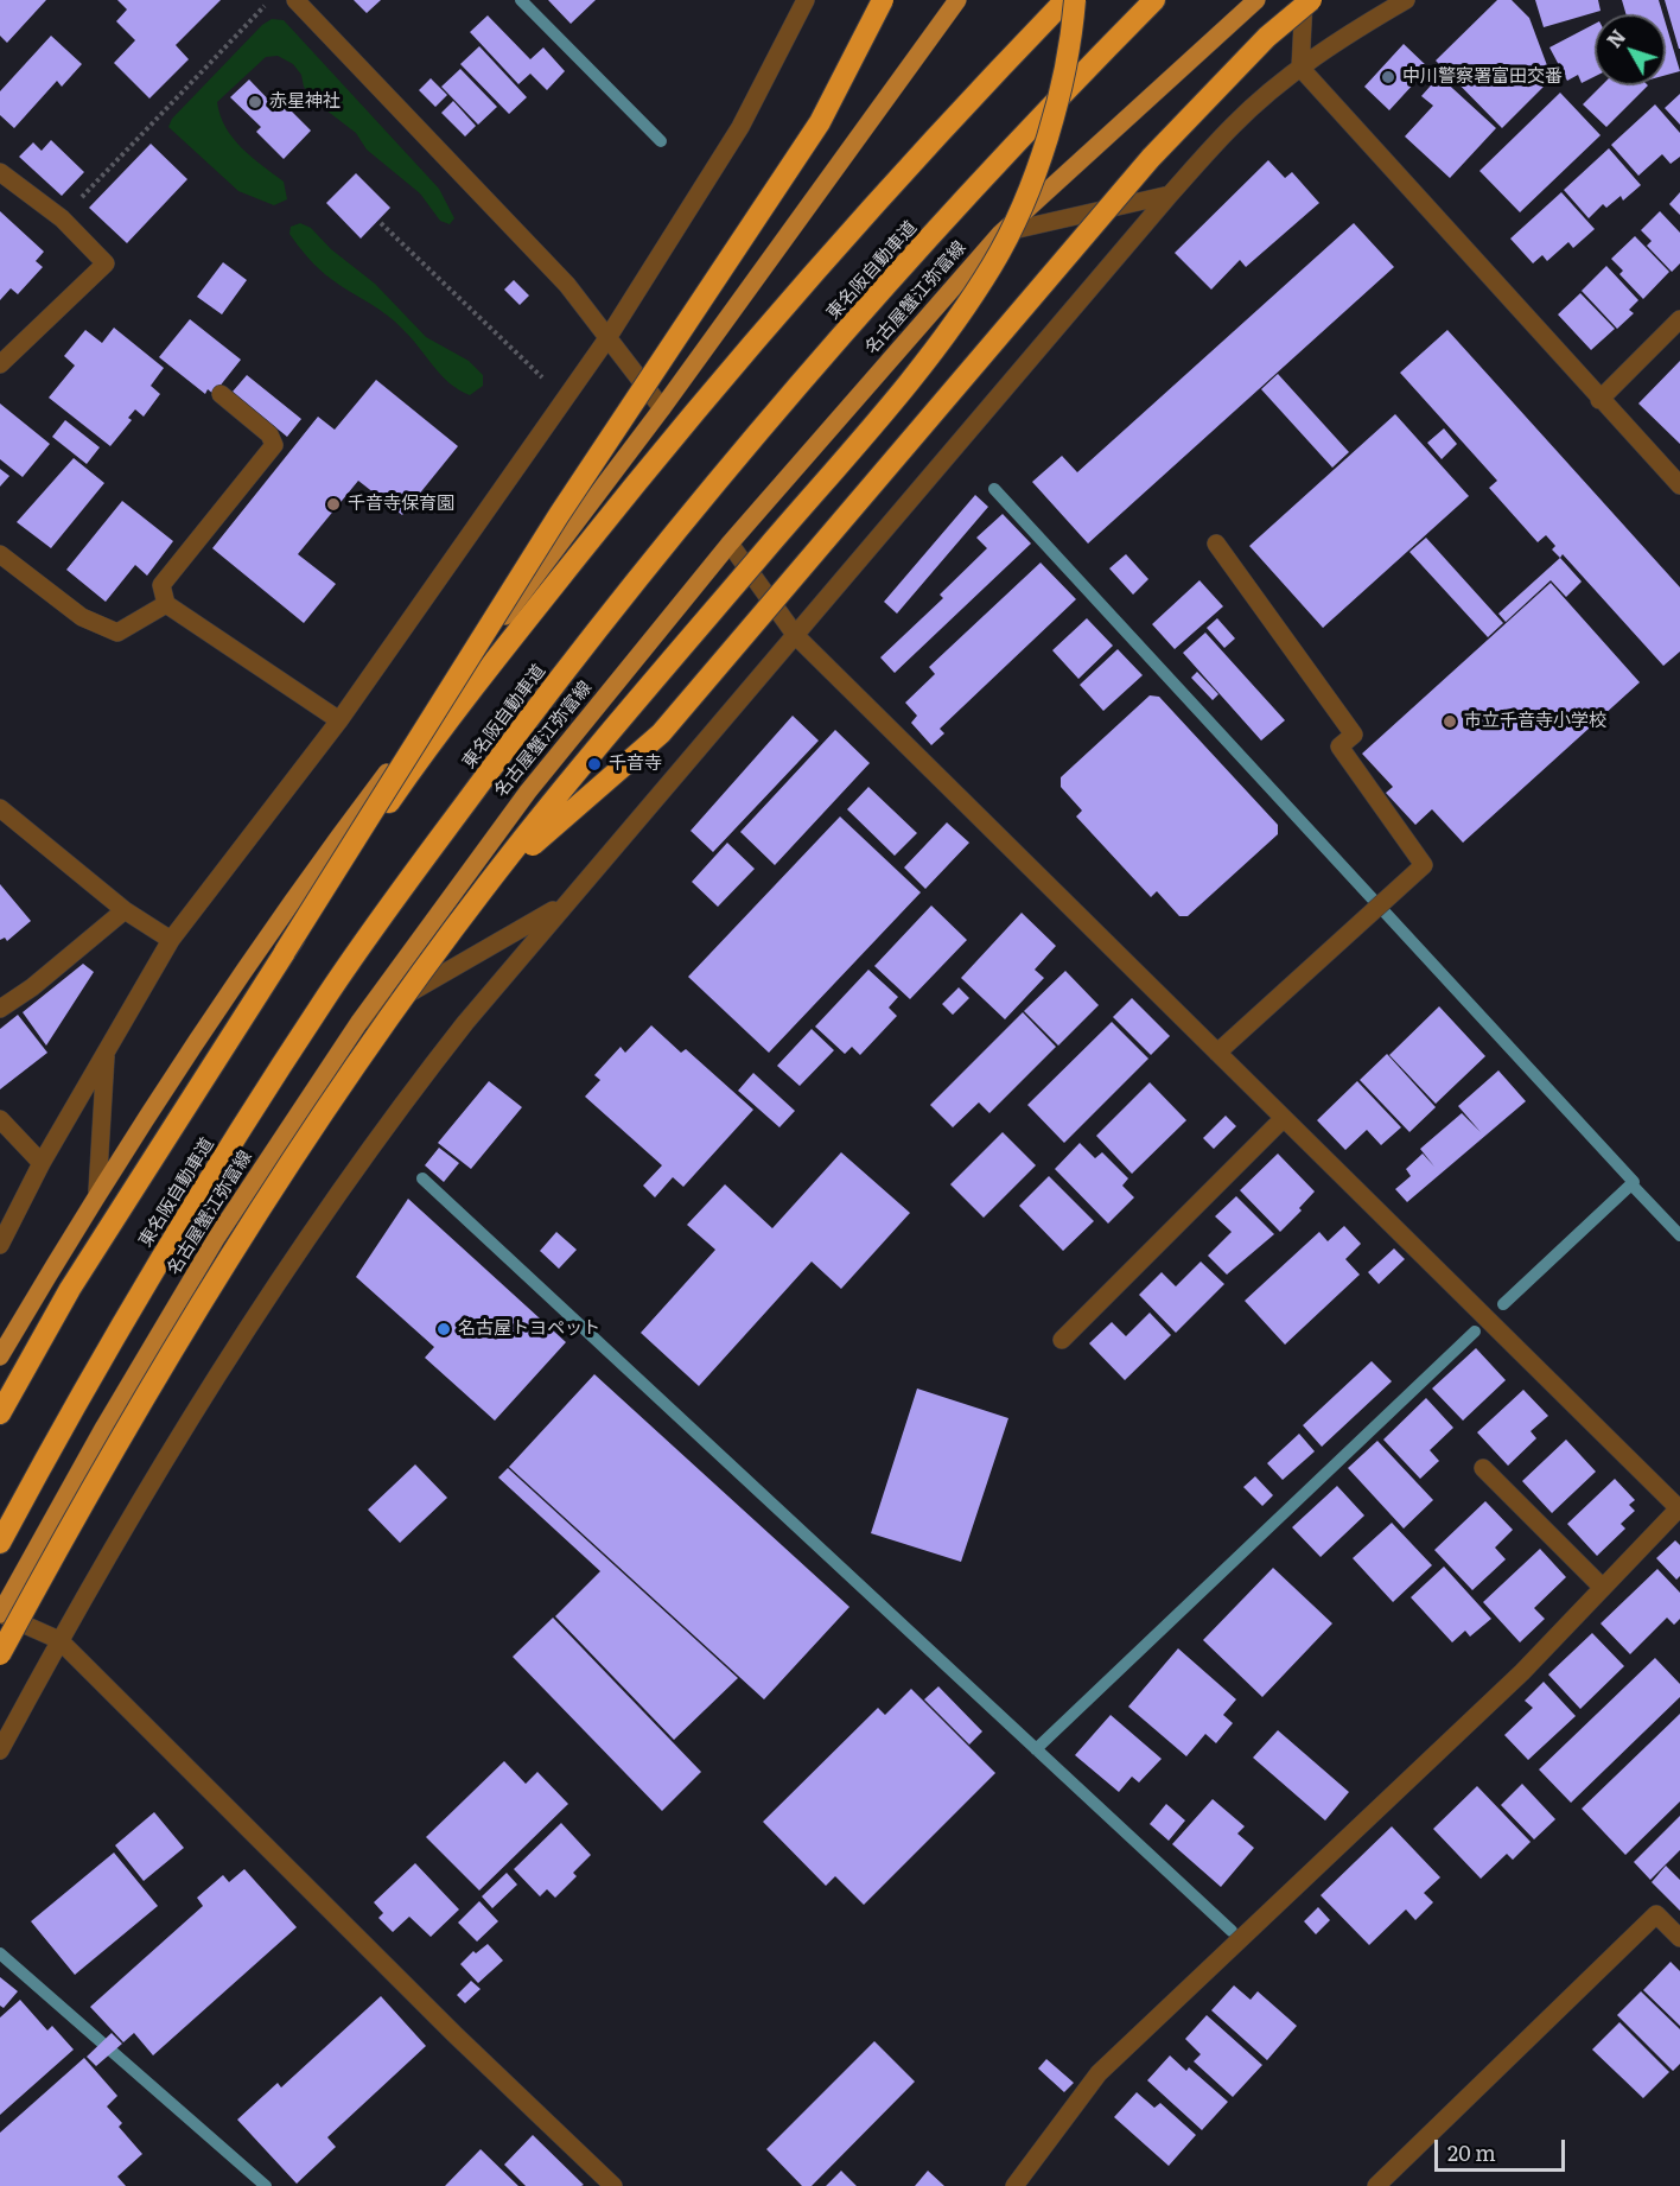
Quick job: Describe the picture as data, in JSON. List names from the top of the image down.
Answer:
{
  "streets": {
    "highway": ["東名阪自動車道"],
    "main road": ["名古屋蟹江弥富線"]
  },
  "places": [
    "中川警察署富田交番",
    "赤星神社",
    "千音寺保育園",
    "市立千音寺小学校",
    "千音寺",
    "名古屋トヨペット"
  ],
  "scale_bar": "20 m",
  "north": "top left"
}
